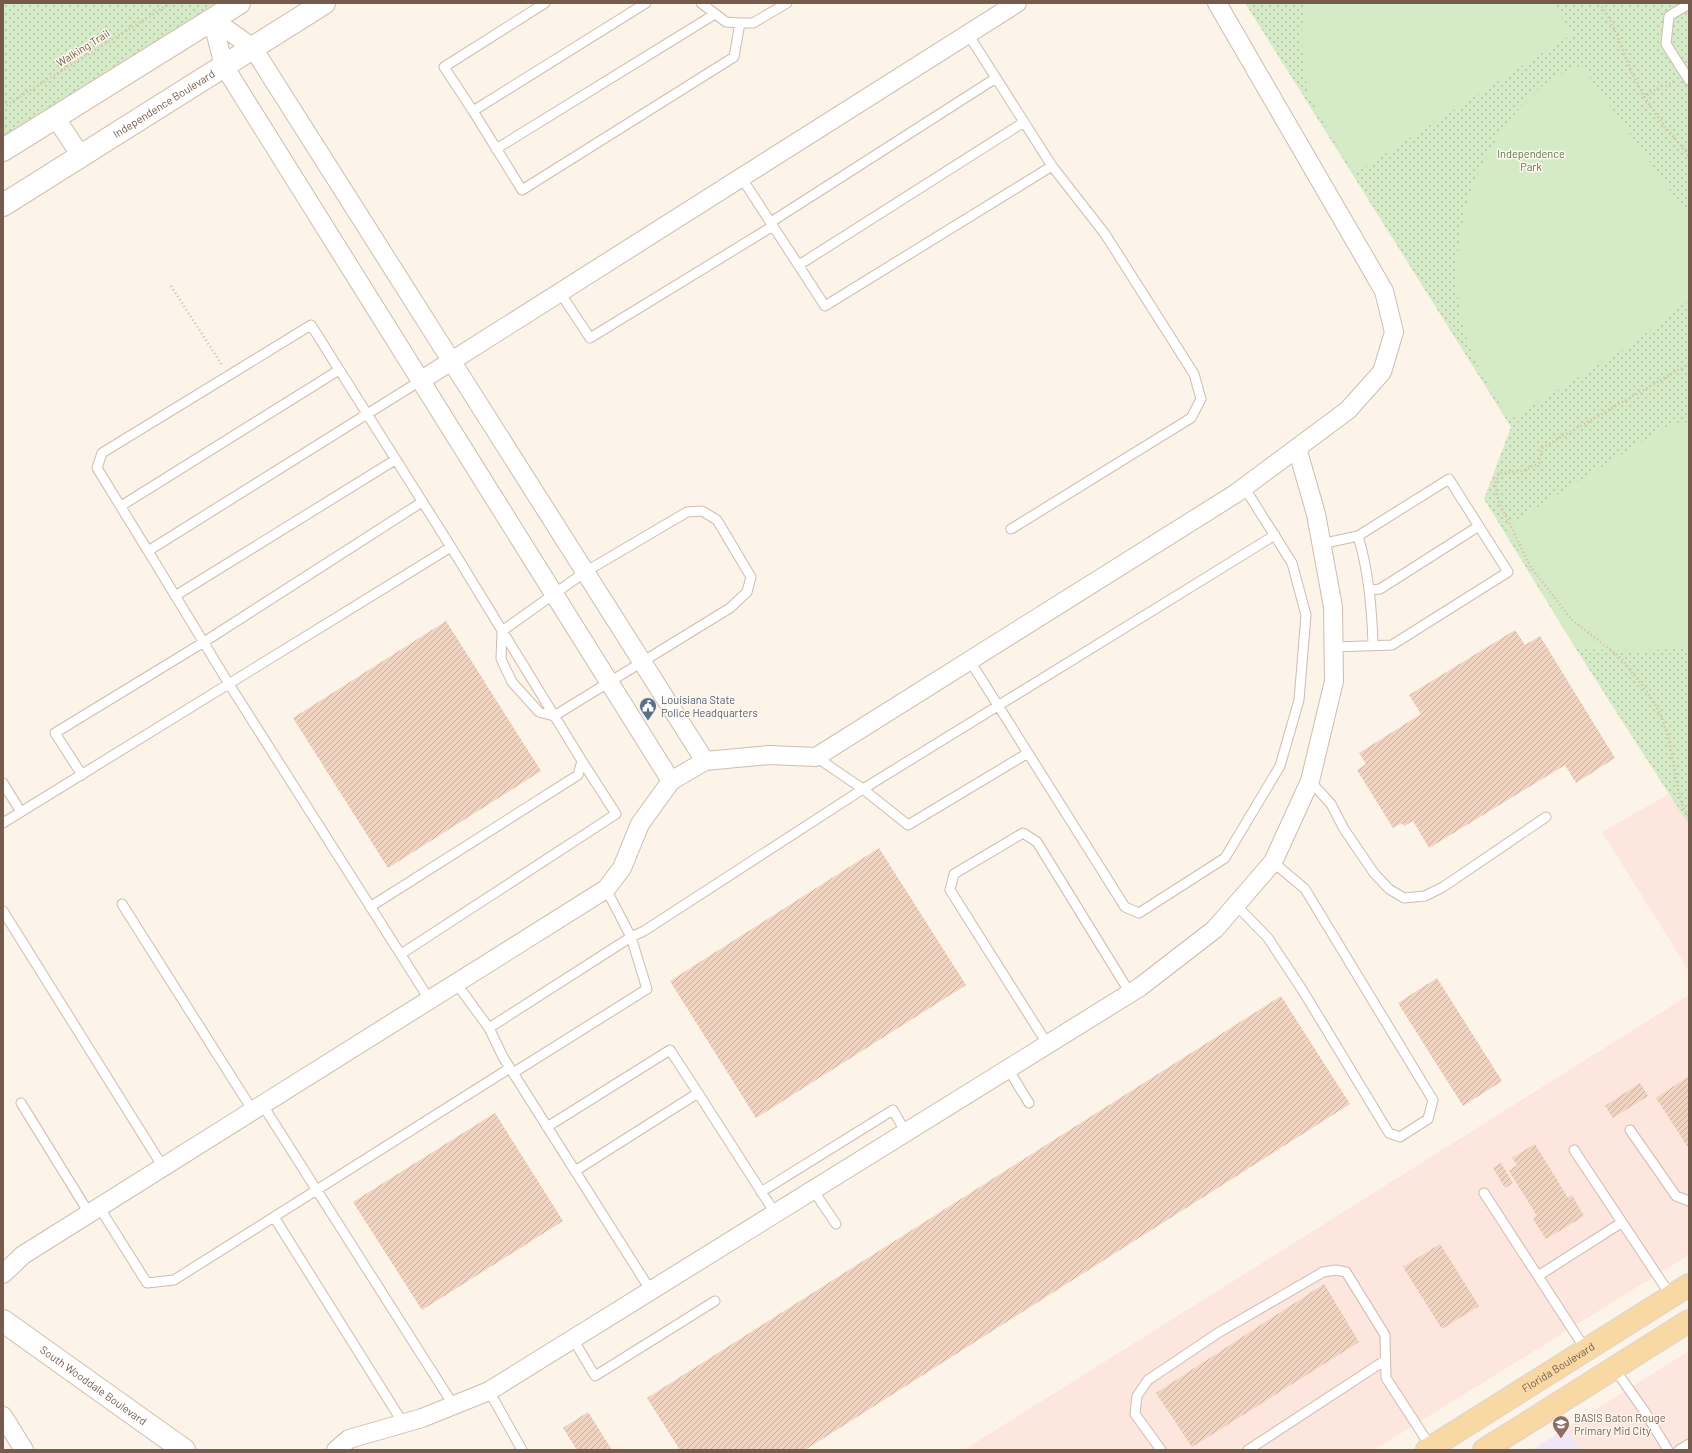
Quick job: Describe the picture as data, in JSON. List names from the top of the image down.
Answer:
{
  "streets": {
    "main road": ["Independence Boulevard", "Florida Boulevard", "South Wooddale Boulevard"],
    "path": ["Walking Trail"]
  },
  "parks": ["Independence Park"],
  "places": {
    "public building": ["Louisiana State Police Headquarters"],
    "school or university": ["BASIS Baton Rouge Primary Mid City"]
  }
}
